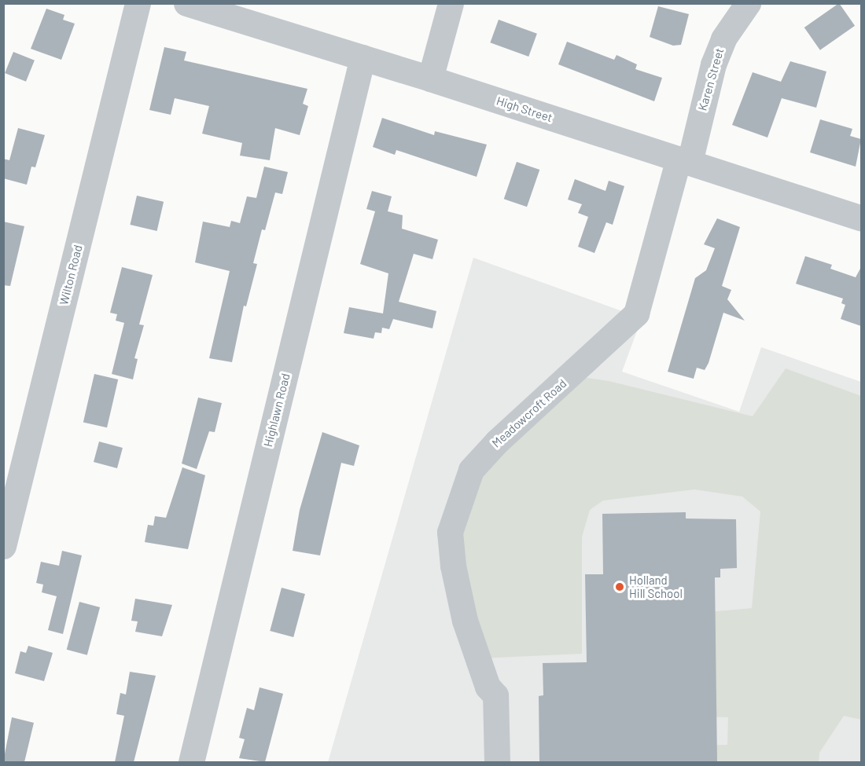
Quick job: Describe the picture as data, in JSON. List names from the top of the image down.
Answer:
{
  "streets": {
    "street": [
      "Karen Street",
      "High Street",
      "Wilton Road",
      "Highlawn Road",
      "Meadowcroft Road"
    ]
  },
  "crossings": [
    ["Karen Street", "High Street"],
    ["Karen Street", "Meadowcroft Road"],
    ["High Street", "Highlawn Road"],
    ["High Street", "Meadowcroft Road"]
  ],
  "places": ["Holland Hill School"]
}
